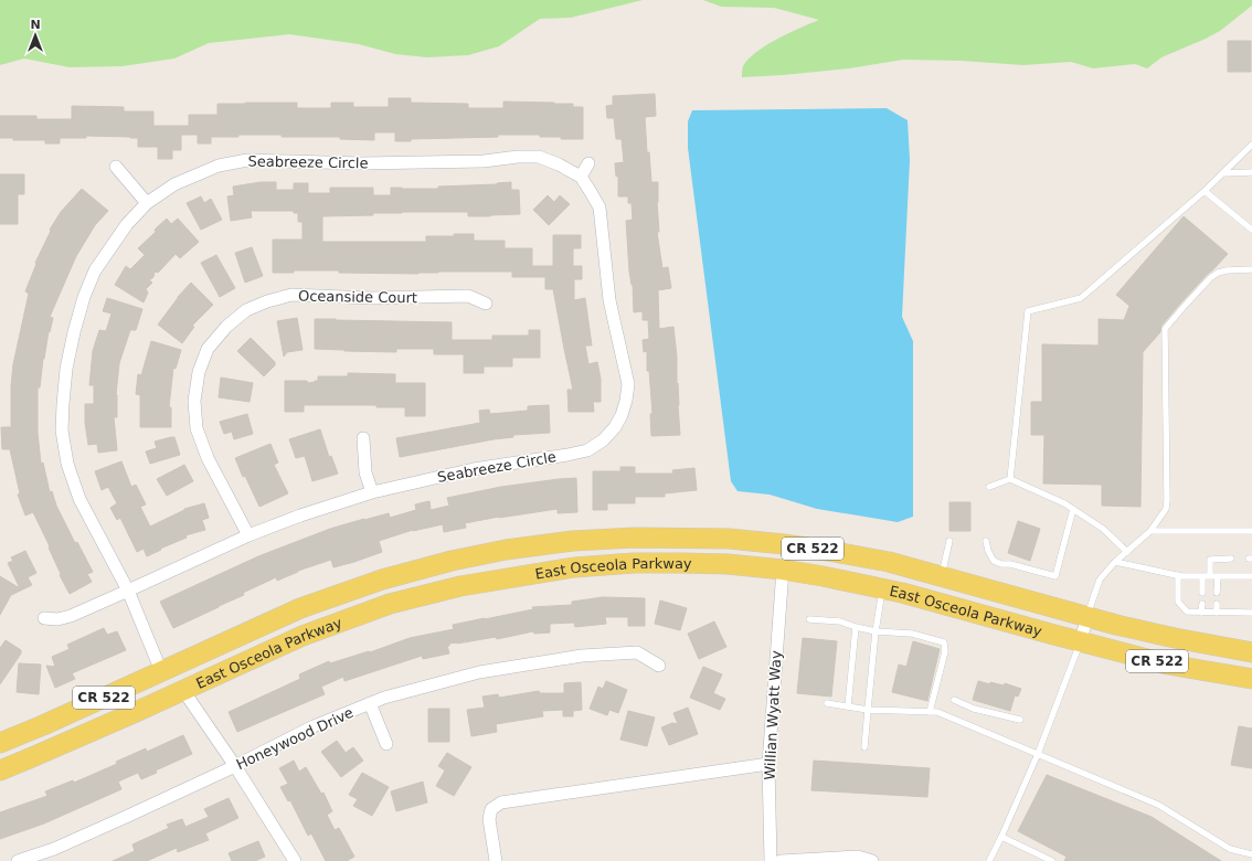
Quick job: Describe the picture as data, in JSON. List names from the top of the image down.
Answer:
{
  "streets": {
    "main road": ["CR 522", "East Osceola Parkway"],
    "street": [
      "Seabreeze Circle",
      "Oceanside Court",
      "Willian Wyatt Way",
      "Honeywood Drive"
    ]
  },
  "crossings": [
    ["Seabreeze Circle", "Oceanside Court"],
    ["Seabreeze Circle", "East Osceola Parkway"],
    ["East Osceola Parkway", "Willian Wyatt Way"]
  ],
  "north": "top"
}
